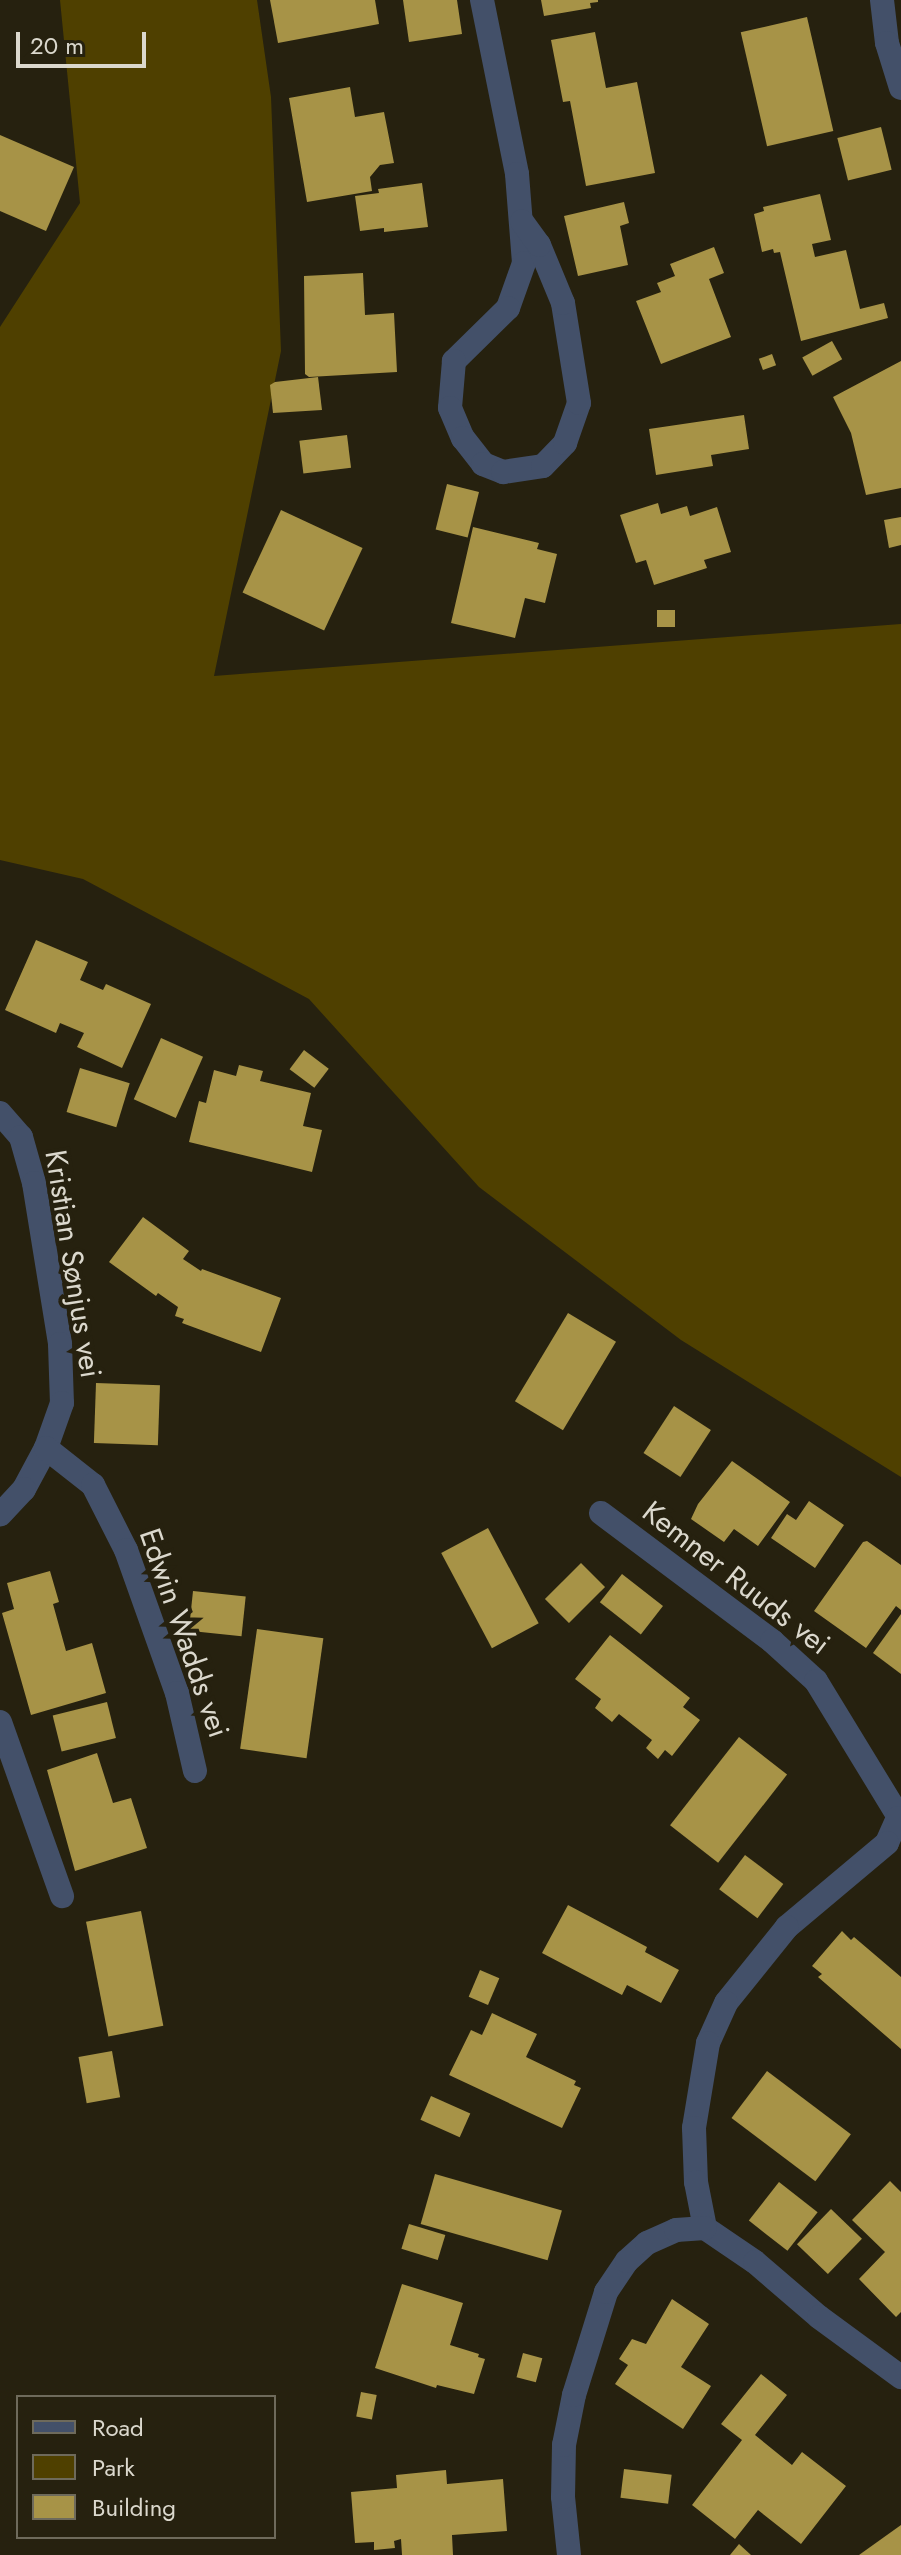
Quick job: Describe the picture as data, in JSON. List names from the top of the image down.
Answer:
{
  "streets": {
    "street": ["Kristian Sønjus vei", "Kemner Ruuds vei", "Edwin Wadds vei"]
  },
  "crossings": [
    ["Kristian Sønjus vei", "Edwin Wadds vei"]
  ],
  "legend": ["Road", "Park", "Building"],
  "scale_bar": "20 m"
}
